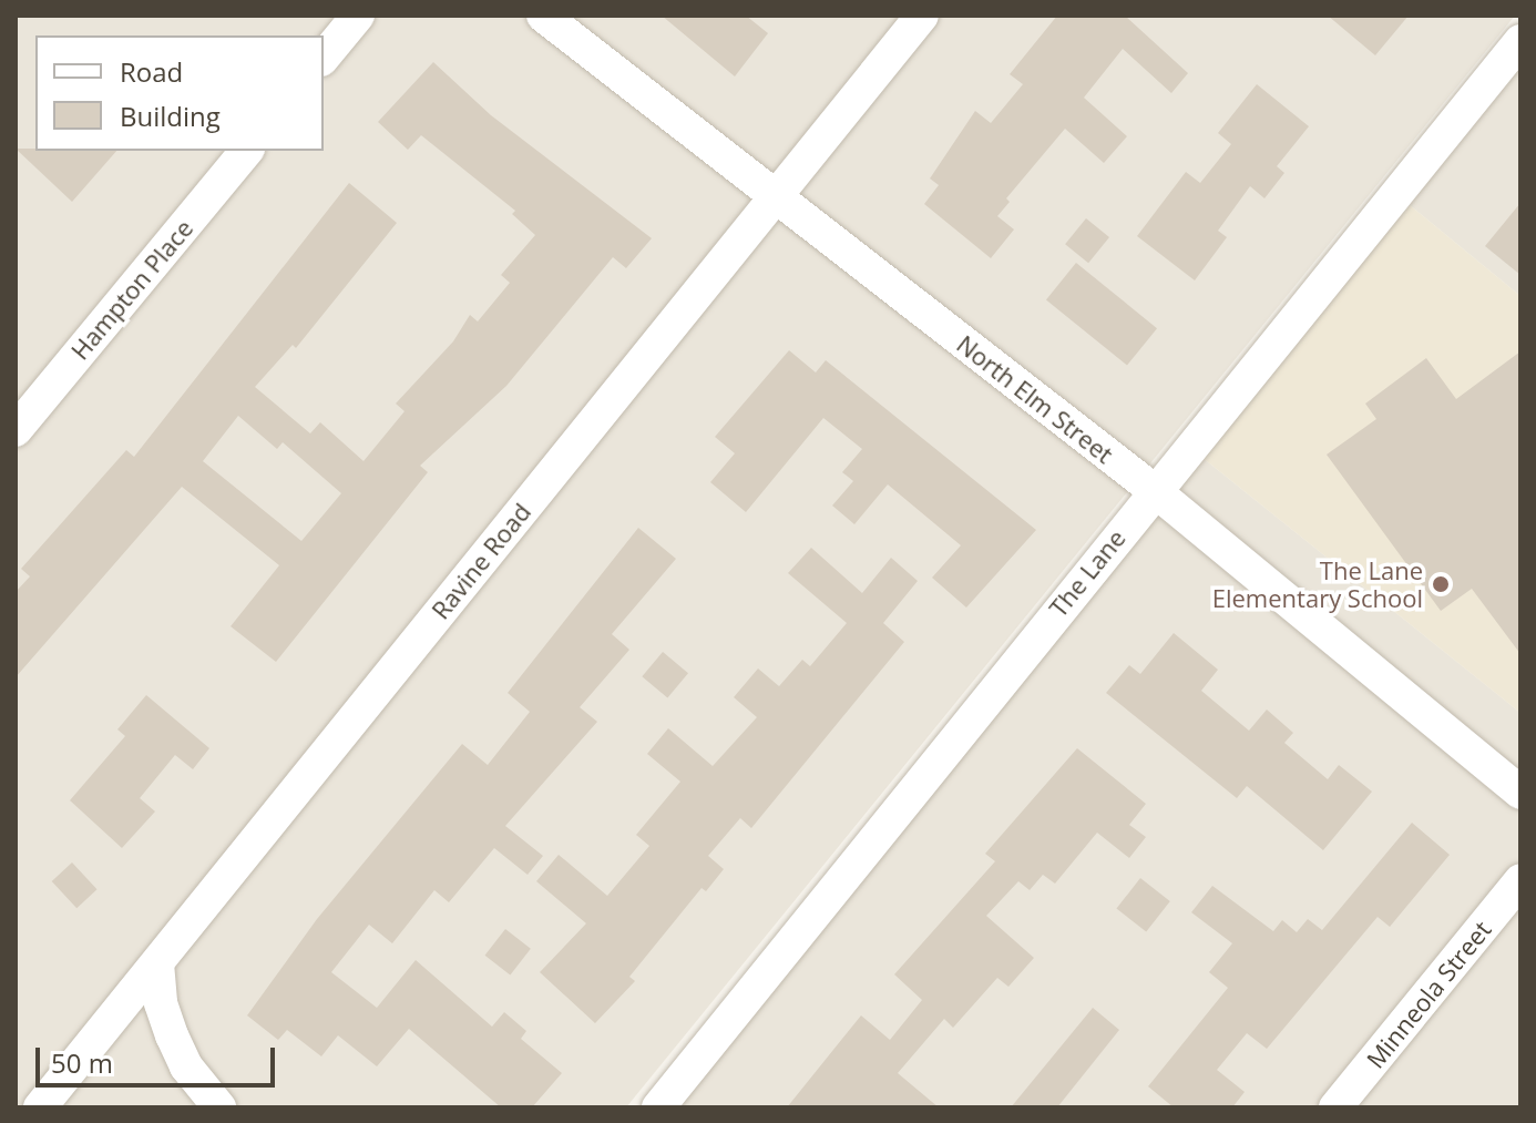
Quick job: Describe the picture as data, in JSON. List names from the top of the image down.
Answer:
{
  "streets": {
    "street": [
      "Hampton Place",
      "North Elm Street",
      "Ravine Road",
      "The Lane",
      "Minneola Street"
    ]
  },
  "crossings": [
    ["North Elm Street", "Ravine Road"],
    ["North Elm Street", "The Lane"]
  ],
  "places": ["The Lane Elementary School"],
  "legend": ["Road", "Building"],
  "scale_bar": "50 m"
}
